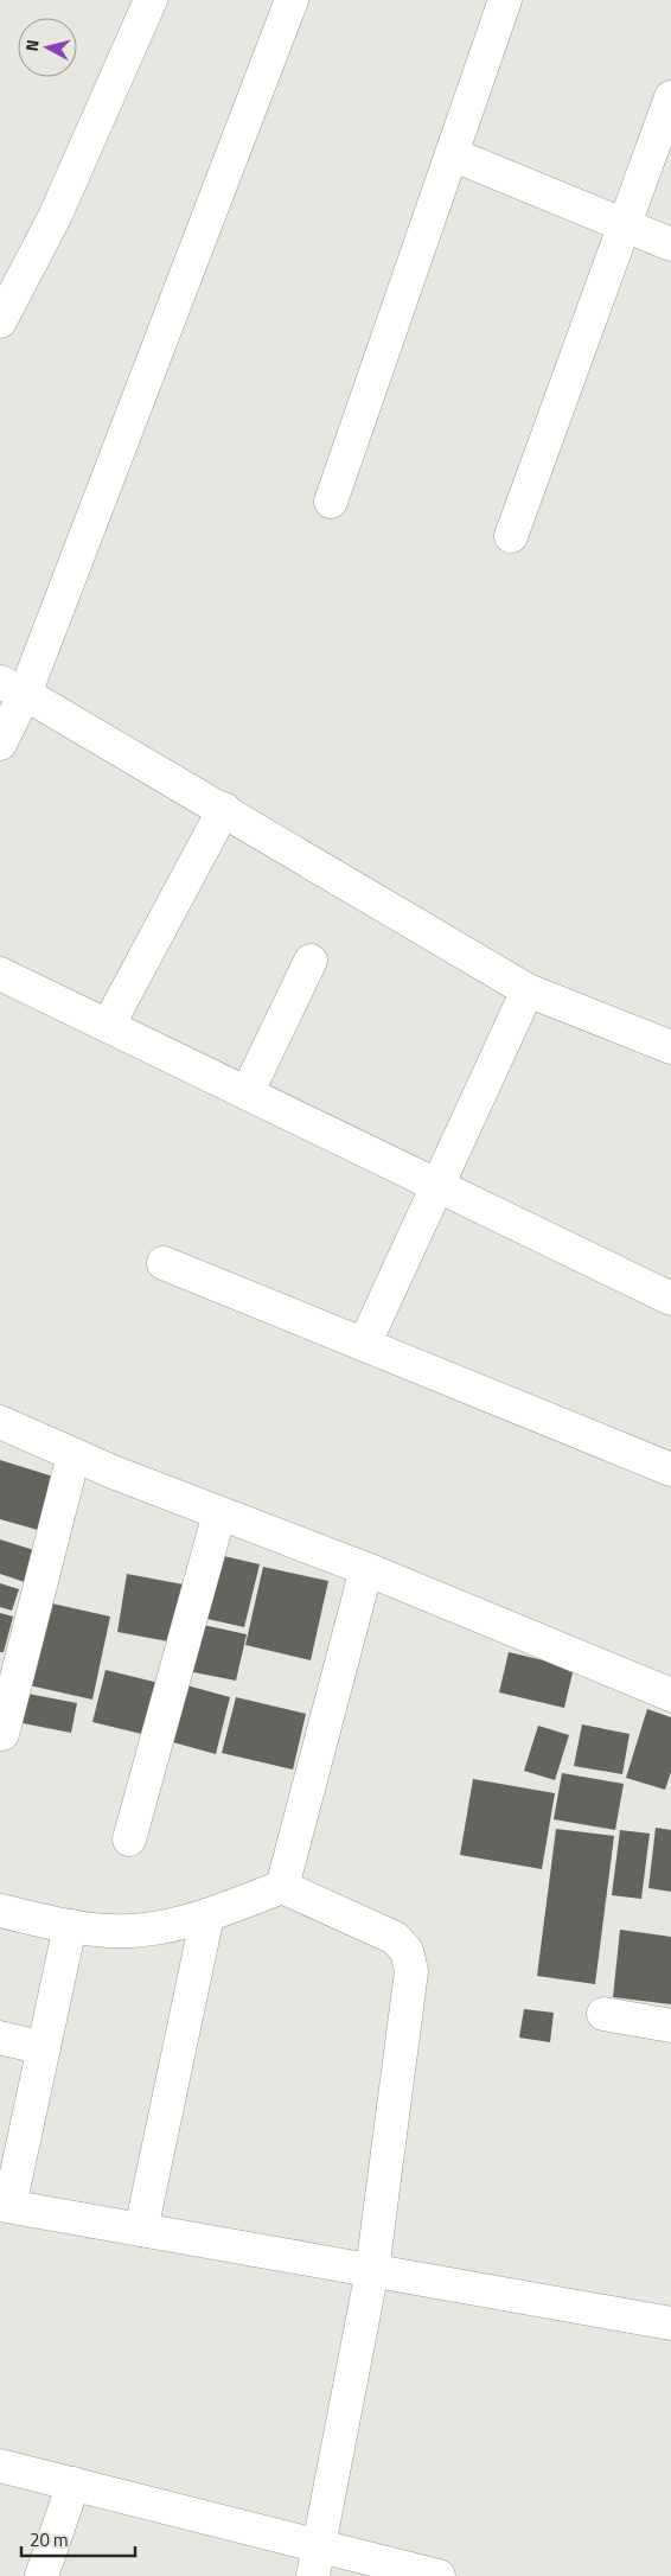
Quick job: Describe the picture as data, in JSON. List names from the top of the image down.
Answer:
{
  "scale_bar": "20 m",
  "north": "left"
}
